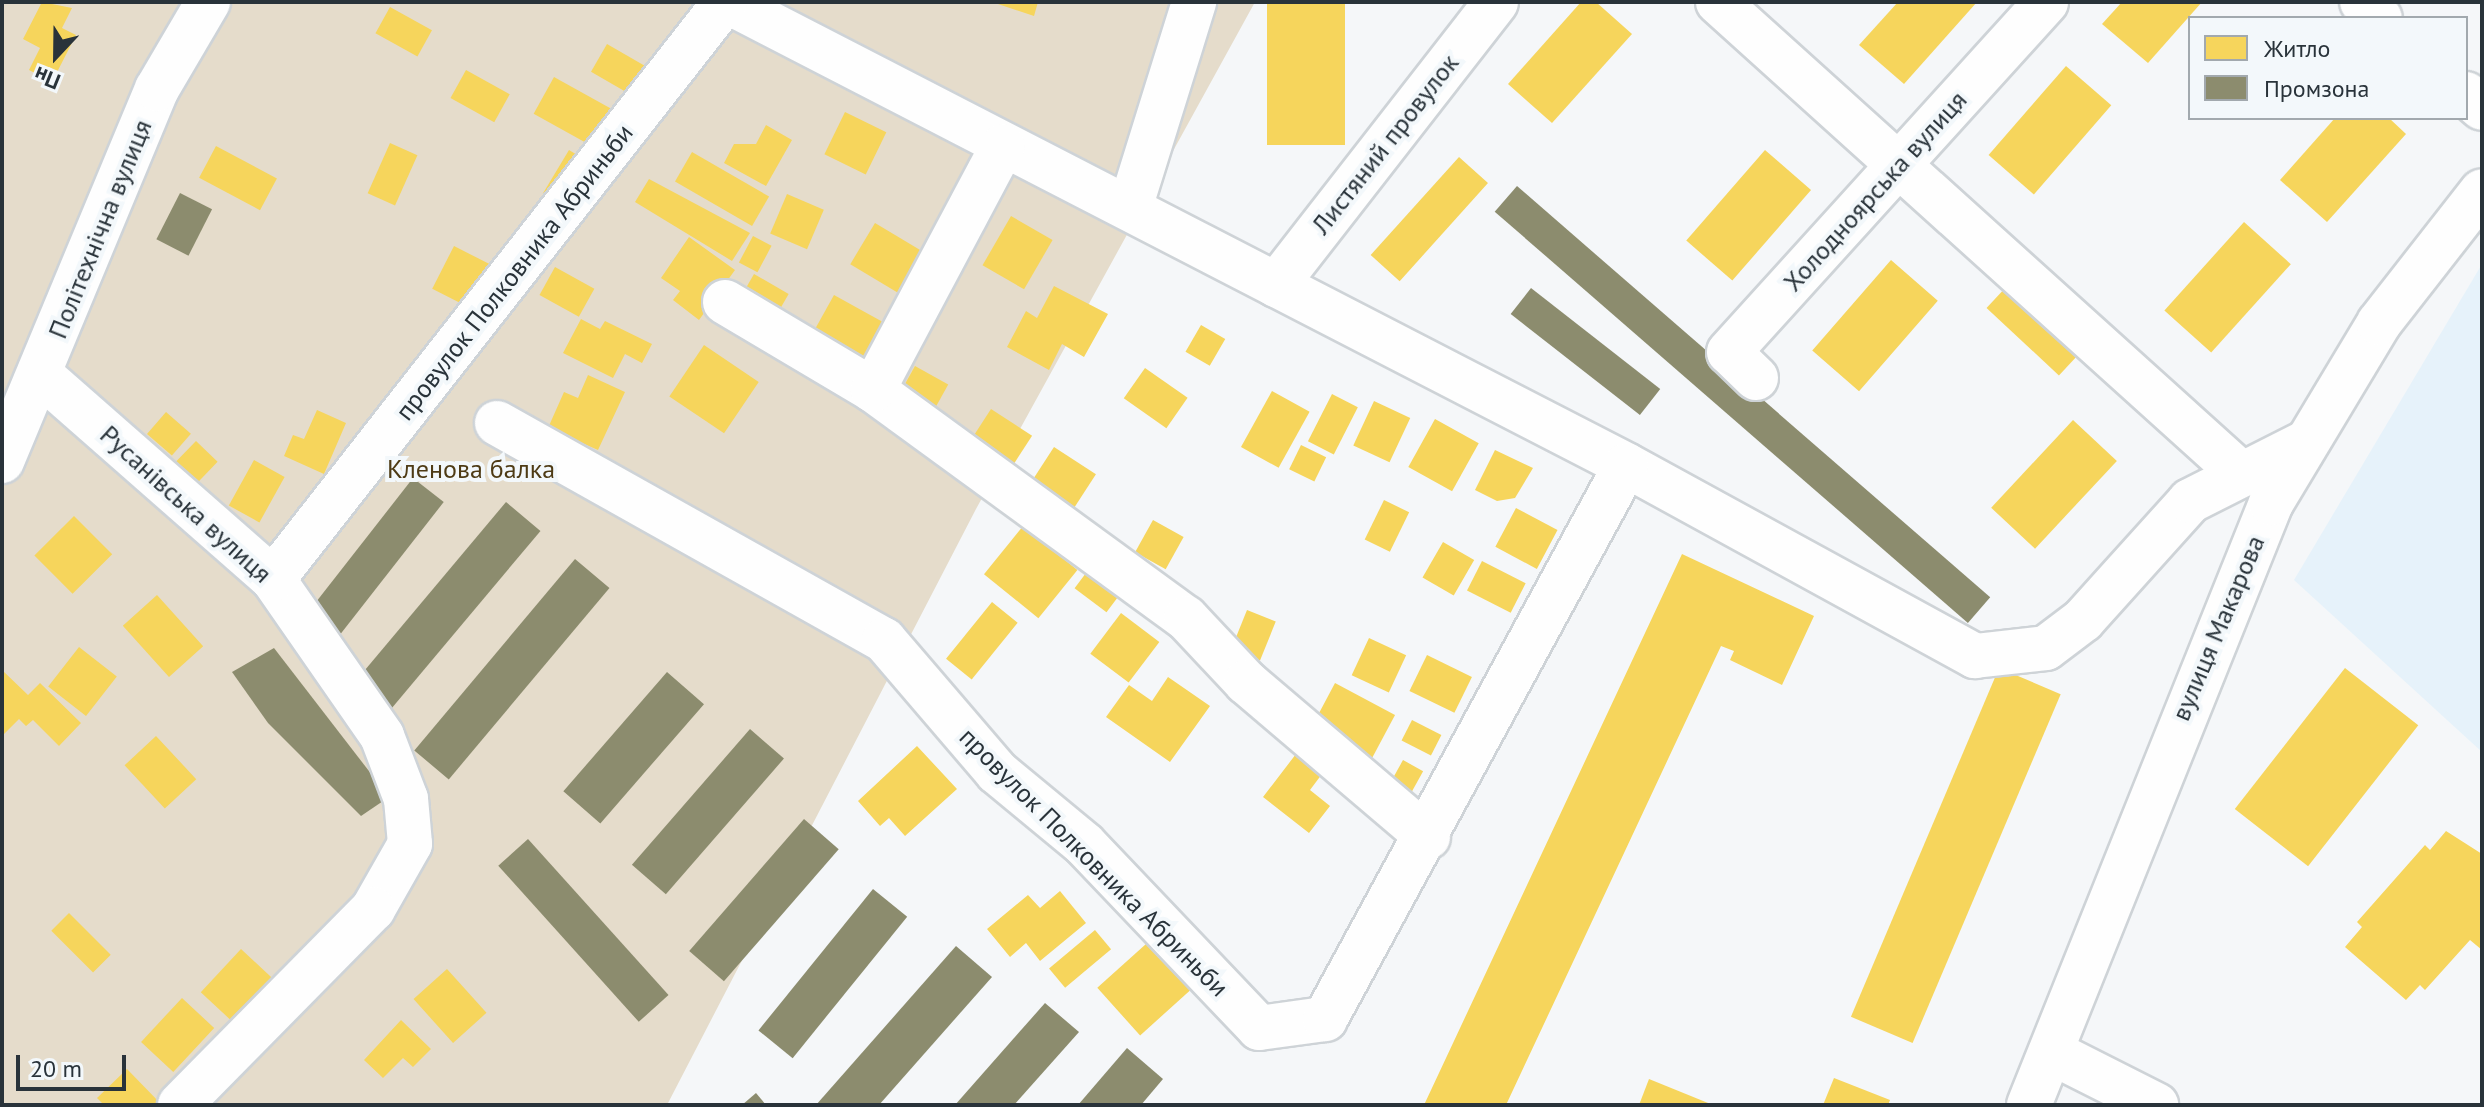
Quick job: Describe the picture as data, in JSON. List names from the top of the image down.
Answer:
{
  "streets": {
    "street": [
      "Листяний провулок",
      "Холодноярська вулиця",
      "Політехнічна вулиця",
      "провулок Полковника Абриньби",
      "Русанівська вулиця",
      "вулиця Макарова"
    ]
  },
  "crossings": [
    ["Листяний провулок", "провулок Полковника Абриньби"],
    ["Політехнічна вулиця", "Русанівська вулиця"],
    ["провулок Полковника Абриньби", "Русанівська вулиця"],
    ["провулок Полковника Абриньби", "вулиця Макарова"]
  ],
  "parks": ["Кленова балка"],
  "legend": ["Житло", "Промзона"],
  "scale_bar": "20 m",
  "north": "bottom"
}
